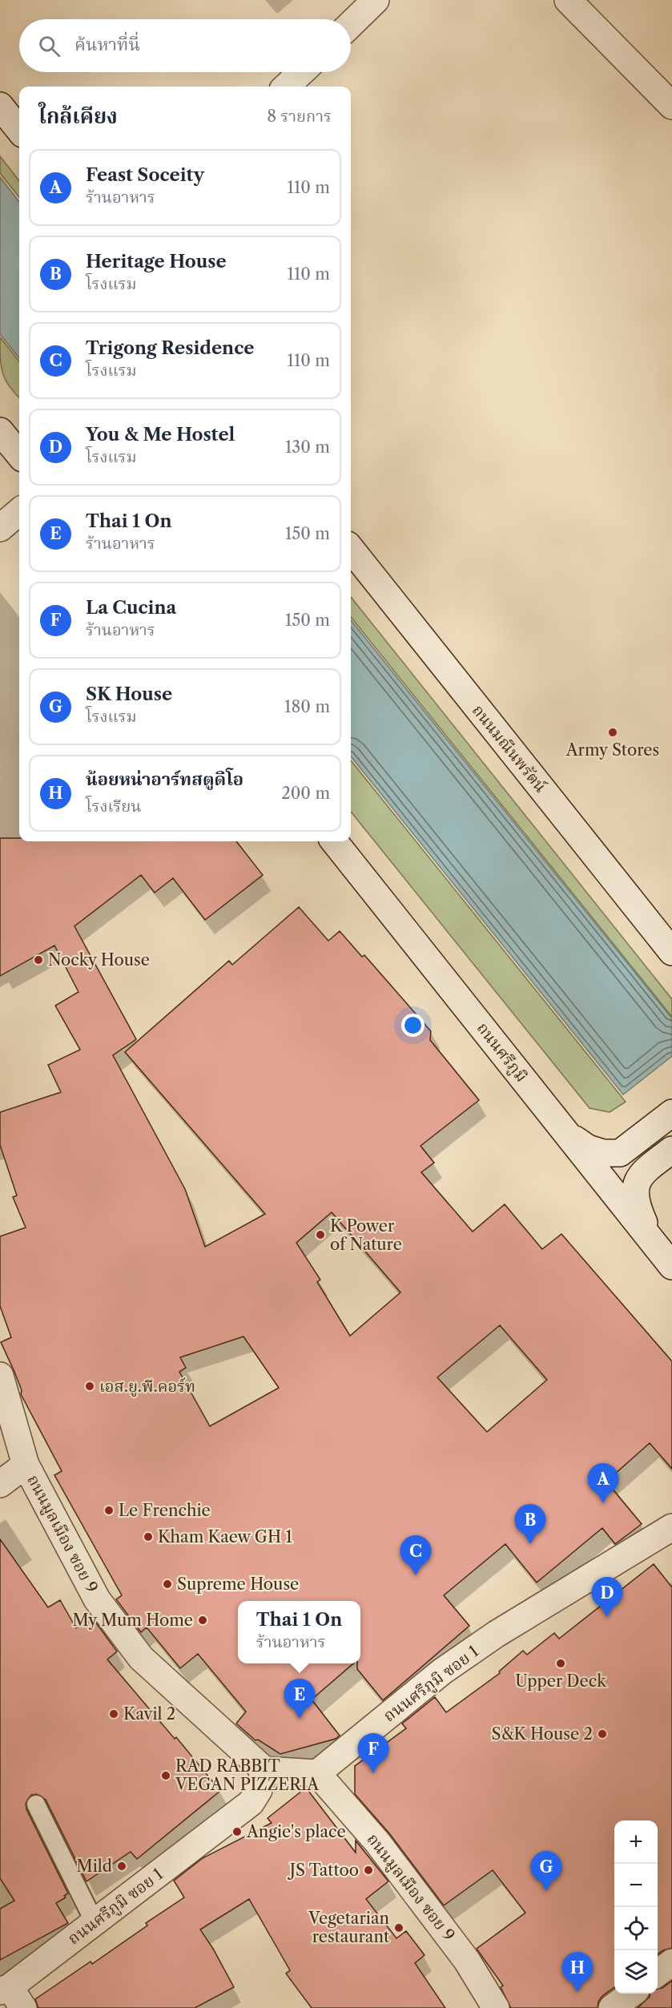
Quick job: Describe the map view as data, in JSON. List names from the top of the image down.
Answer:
{
  "streets": {
    "street": [
      "ถนนมณีนพรัตน์",
      "ถนนศรีภูมิ",
      "ถนนมูลเมือง ซอย 9",
      "ถนนศรีภูมิ ซอย 1"
    ]
  },
  "crossings": [
    ["ถนนมูลเมือง ซอย 9", "ถนนศรีภูมิ ซอย 1"]
  ],
  "places": [
    "Army Stores",
    "Nocky House",
    "K Power of Nature",
    "เอส.ยู.พี.คอร์ท",
    "Le Frenchie",
    "Kham Kaew GH 1",
    "Supreme House",
    "My Mum Home",
    "Upper Deck",
    "Kavil 2",
    "S&K House 2",
    "RAD RABBIT VEGAN PIZZERIA",
    "Angie's place",
    "Mild",
    "JS Tattoo",
    "Vegetarian restaurant"
  ],
  "page": {
    "search": "ค้นหาที่นี่",
    "heading": ["ใกล้เคียง", "8 รายการ"],
    "list": [
      {
        "mark": "A",
        "name": "Feast Soceity",
        "note": "ร้านอาหาร",
        "value": "110 m"
      },
      {
        "mark": "B",
        "name": "Heritage House",
        "note": "โรงแรม",
        "value": "110 m"
      },
      {
        "mark": "C",
        "name": "Trigong Residence",
        "note": "โรงแรม",
        "value": "110 m"
      },
      {
        "mark": "D",
        "name": "You & Me Hostel",
        "note": "โรงแรม",
        "value": "130 m"
      },
      {
        "mark": "E",
        "name": "Thai 1 On",
        "note": "ร้านอาหาร",
        "value": "150 m"
      },
      {
        "mark": "F",
        "name": "La Cucina",
        "note": "ร้านอาหาร",
        "value": "150 m"
      },
      {
        "mark": "G",
        "name": "SK House",
        "note": "โรงแรม",
        "value": "180 m"
      },
      {
        "mark": "H",
        "name": "น้อยหน่าอาร์ทสตูดิโอ",
        "note": "โรงเรียน",
        "value": "200 m"
      }
    ],
    "pins": [
      "A",
      "B",
      "C",
      "D",
      "E",
      "F",
      "G",
      "H"
    ],
    "popup": ["Thai 1 On", "ร้านอาหาร"],
    "map_buttons": ["+", "−"]
  }
}
